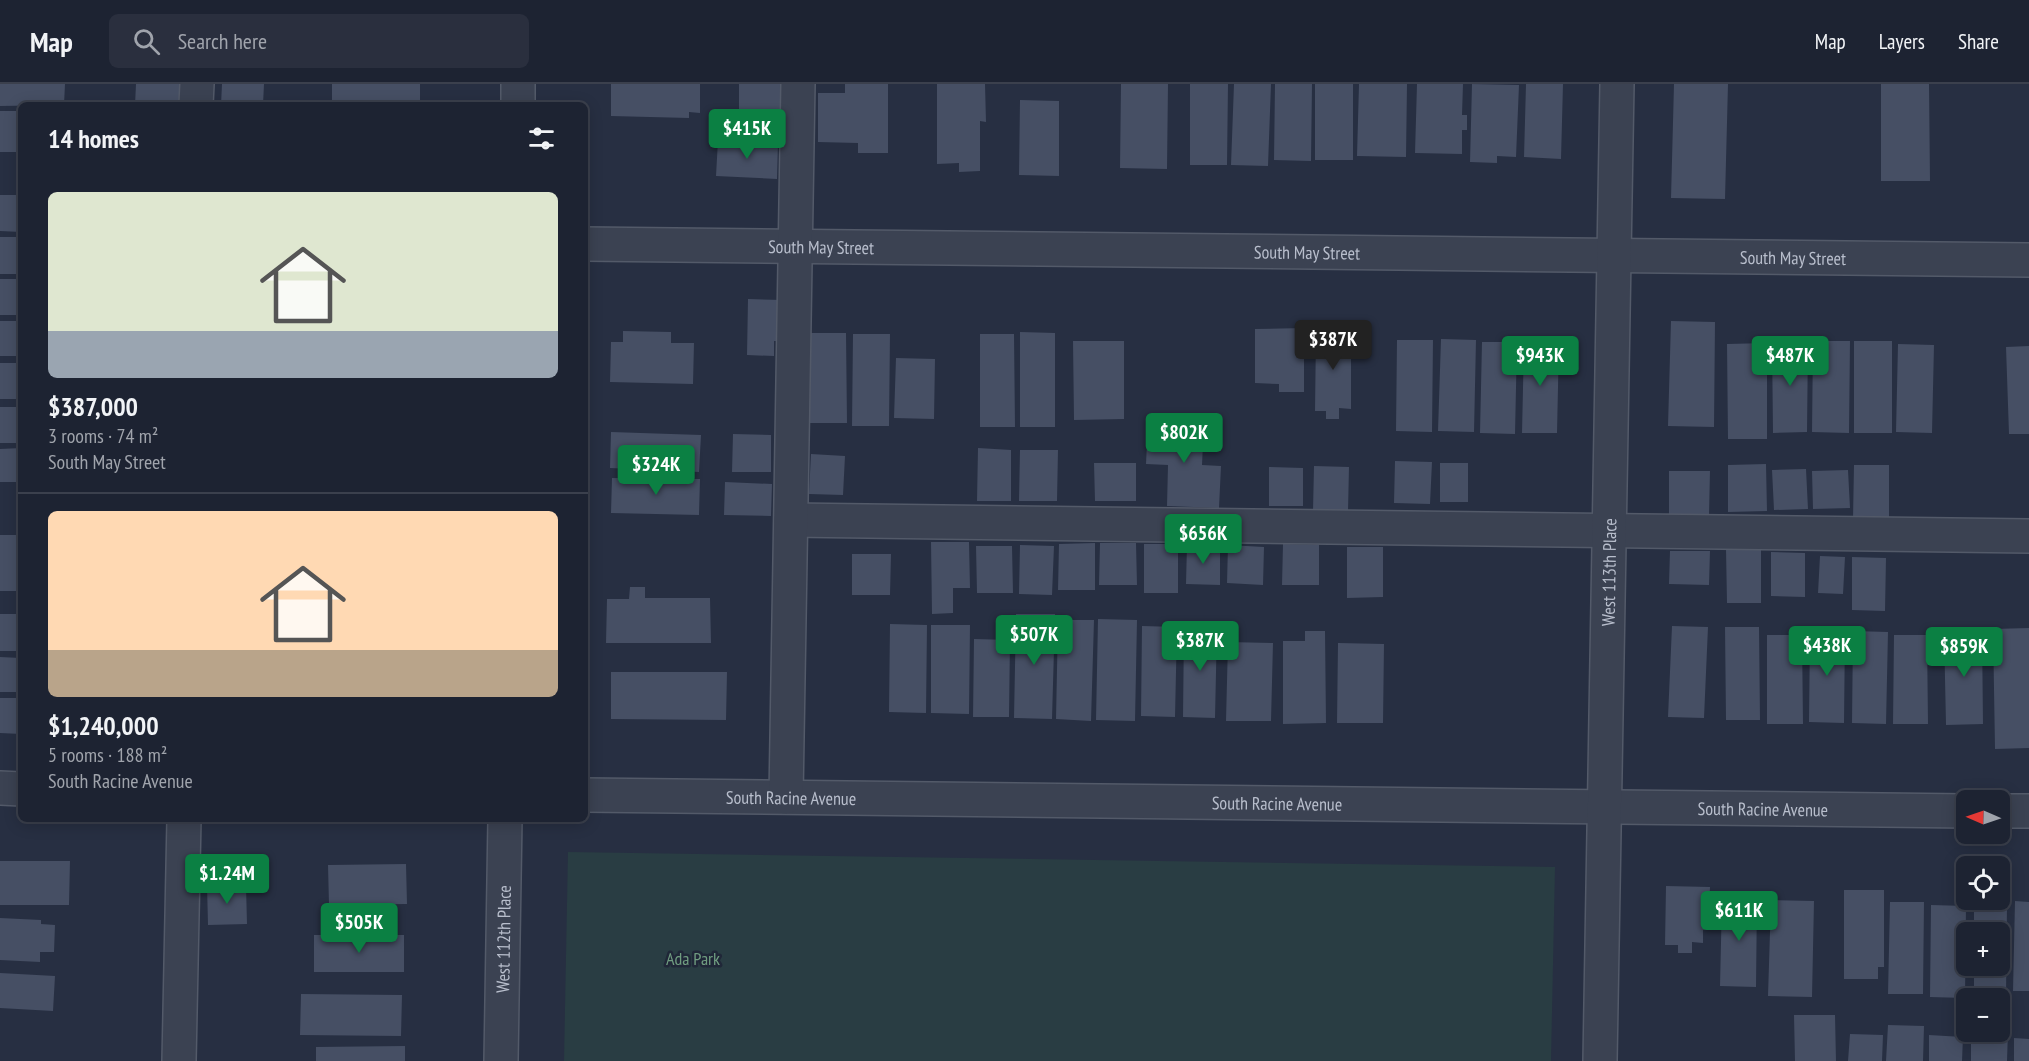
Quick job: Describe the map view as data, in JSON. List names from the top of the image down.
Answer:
{
  "streets": {
    "street": [
      "South May Street",
      "West 113th Place",
      "South Racine Avenue",
      "West 112th Place"
    ]
  },
  "crossings": [
    ["South May Street", "West 113th Place"],
    ["West 113th Place", "South Racine Avenue"]
  ],
  "parks": ["Ada Park"],
  "north": "left",
  "page": {
    "header": "Map",
    "search": "Search here",
    "nav": ["Map", "Layers", "Share"],
    "heading": "14 homes",
    "price": [
      "$415K",
      "$387K",
      "$943K",
      "$487K",
      "$802K",
      "$324K",
      "$656K",
      "$507K",
      "$387K",
      "$438K",
      "$859K",
      "$1.24M",
      "$611K",
      "$505K"
    ],
    "list": [
      {
        "name": "$387,000",
        "note": "3 rooms · 74 m² · South May Street"
      },
      {
        "name": "$1,240,000",
        "note": "5 rooms · 188 m² · South Racine Avenue"
      }
    ],
    "map_buttons": ["+", "−"]
  }
}
